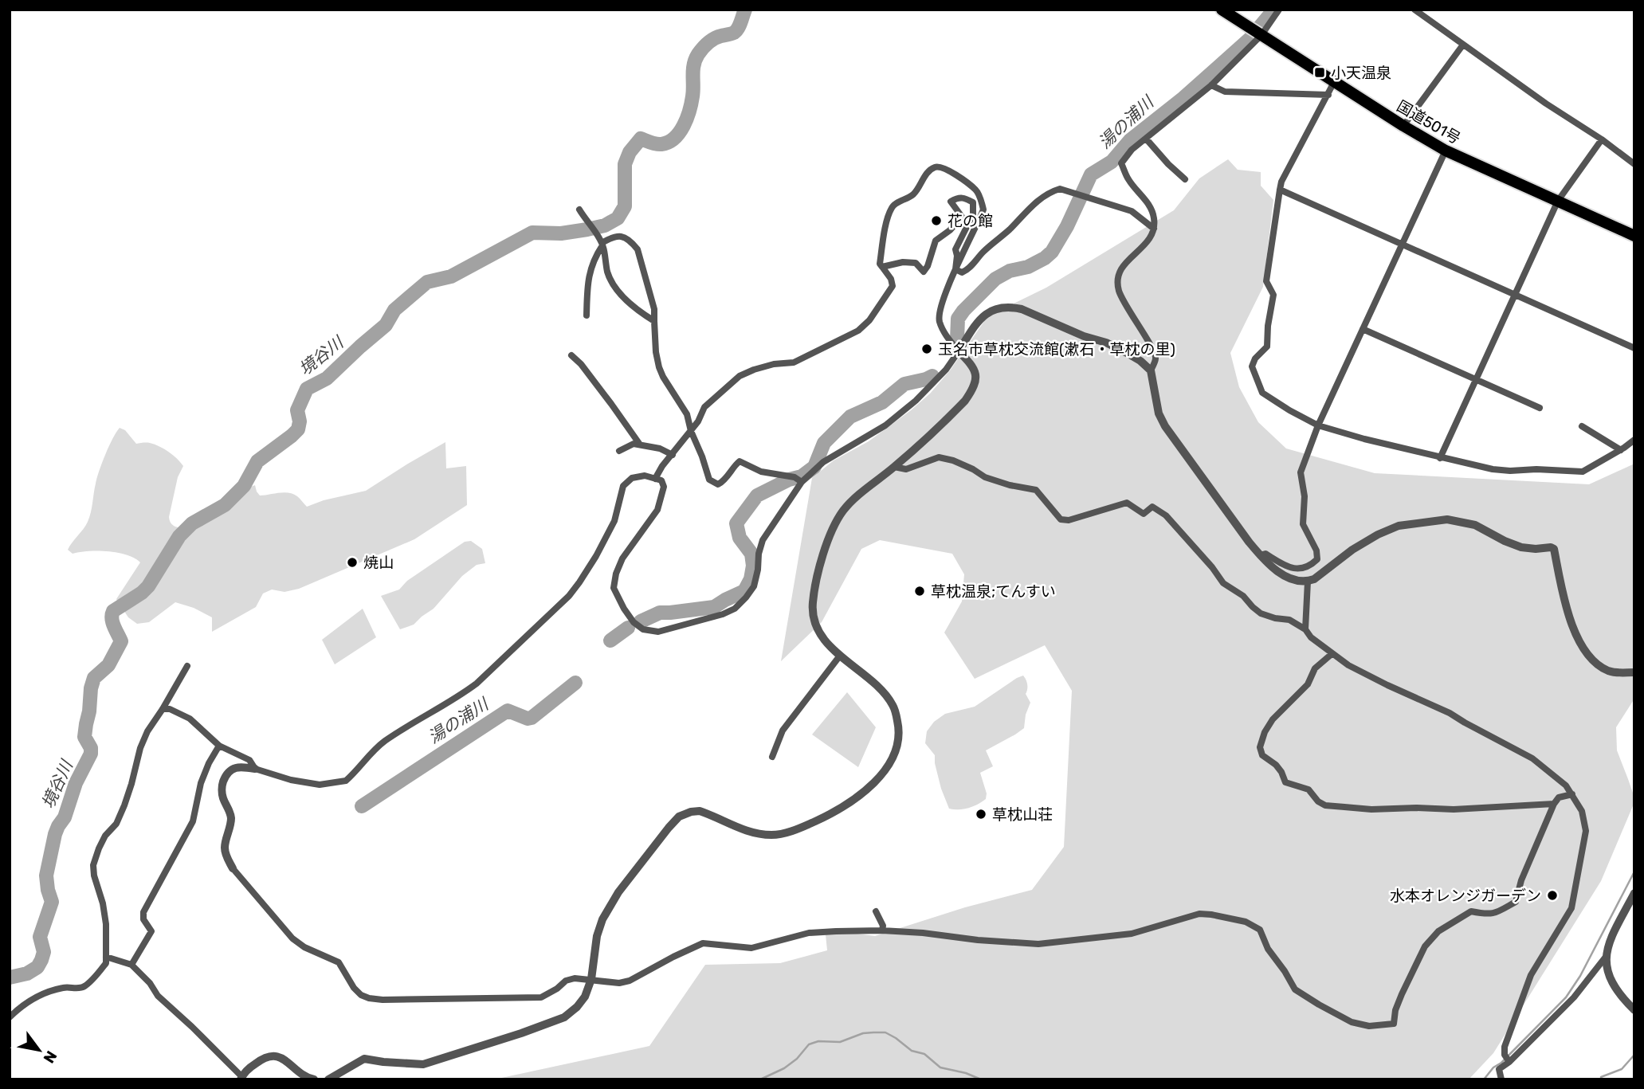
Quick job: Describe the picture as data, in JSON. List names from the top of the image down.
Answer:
{
  "streets": {
    "highway": ["国道501号"]
  },
  "water": ["湯の浦川", "境谷川"],
  "places": {
    "transit": ["小天温泉"],
    "other": [
      "花の館",
      "玉名市草枕交流館(漱石・草枕の里)",
      "焼山",
      "草枕温泉;てんすい",
      "草枕山荘",
      "水本オレンジガーデン"
    ]
  },
  "north": "bottom right"
}
